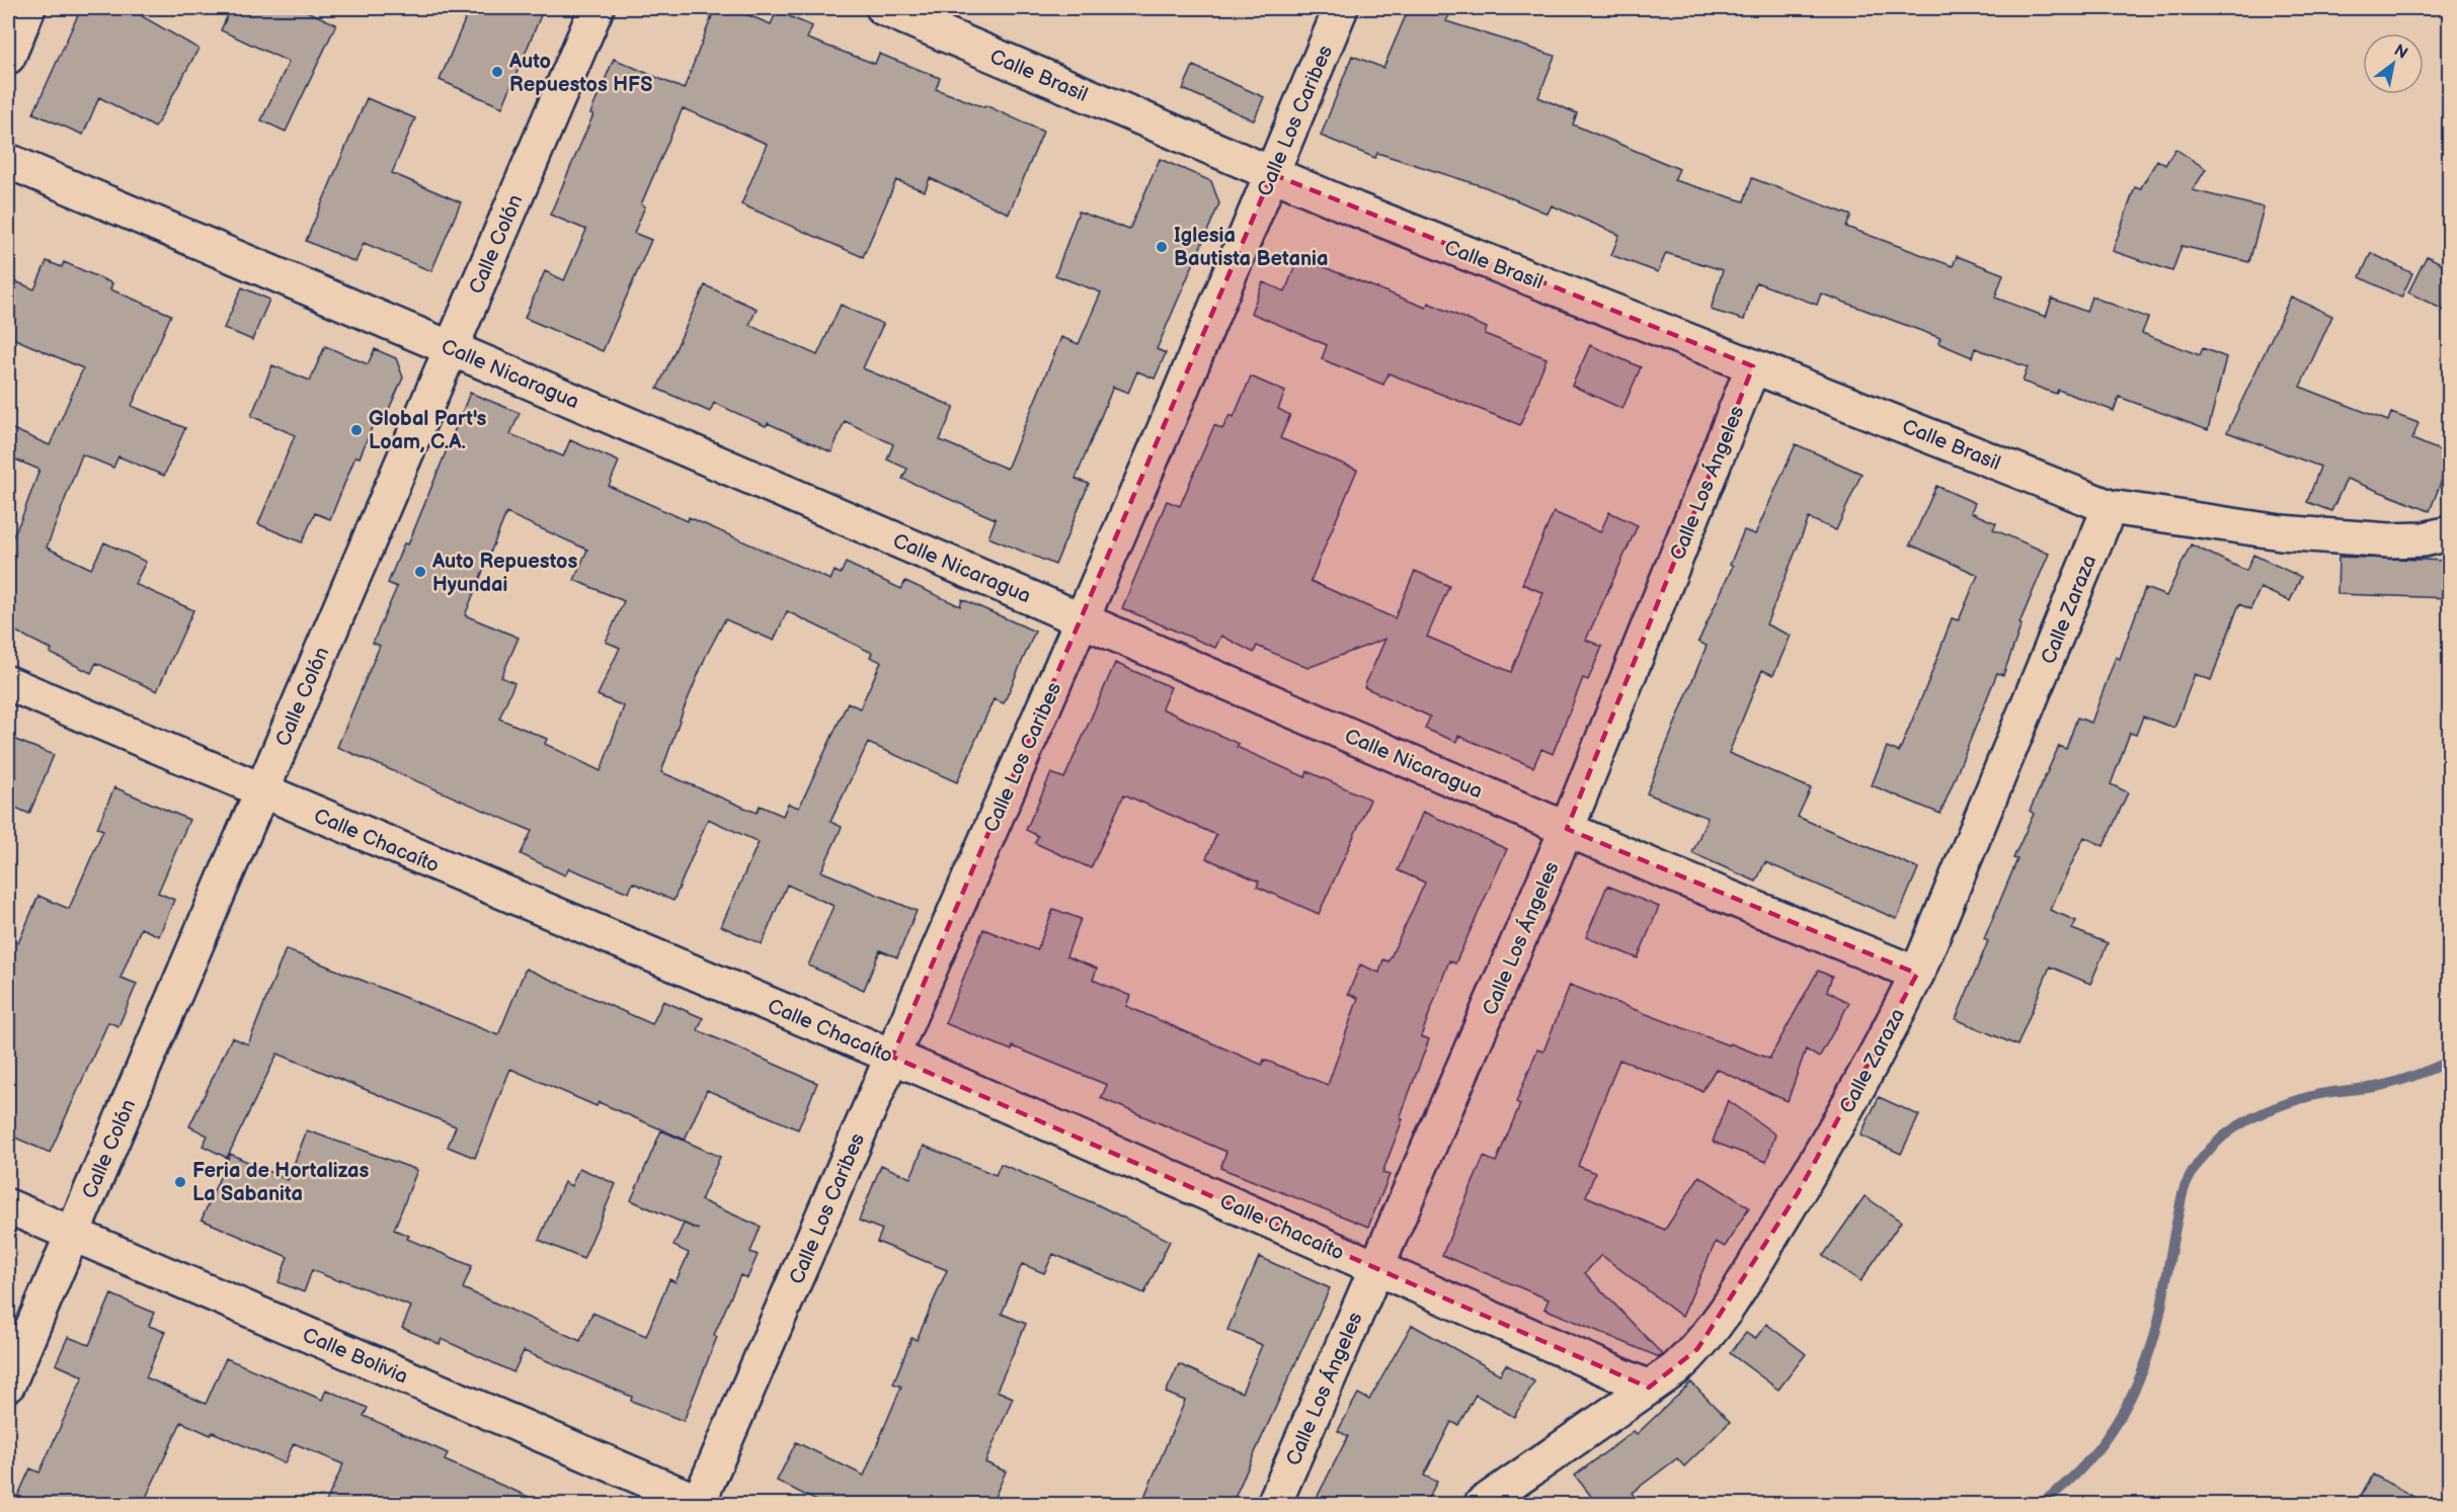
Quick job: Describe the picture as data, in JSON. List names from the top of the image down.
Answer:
{
  "streets": {
    "street": [
      "Calle Brasil",
      "Calle Los Caribes",
      "Calle Colón",
      "Calle Nicaragua",
      "Calle Los Ángeles",
      "Calle Zaraza",
      "Calle Chacaíto",
      "Calle Bolivia"
    ]
  },
  "crossings": [
    ["Calle Brasil", "Calle Los Caribes"],
    ["Calle Brasil", "Calle Los Ángeles"],
    ["Calle Brasil", "Calle Zaraza"],
    ["Calle Los Caribes", "Calle Nicaragua"],
    ["Calle Los Caribes", "Calle Chacaíto"],
    ["Calle Los Caribes", "Calle Bolivia"],
    ["Calle Colón", "Calle Nicaragua"],
    ["Calle Colón", "Calle Chacaíto"],
    ["Calle Colón", "Calle Bolivia"],
    ["Calle Nicaragua", "Calle Los Ángeles"],
    ["Calle Nicaragua", "Calle Zaraza"],
    ["Calle Los Ángeles", "Calle Chacaíto"],
    ["Calle Zaraza", "Calle Chacaíto"]
  ],
  "places": [
    "Auto Repuestos HFS",
    "Iglesia Bautista Betania",
    "Global Part's Loam, C.A.",
    "Auto Repuestos Hyundai",
    "Feria de Hortalizas La Sabanita"
  ],
  "north": "top right"
}
